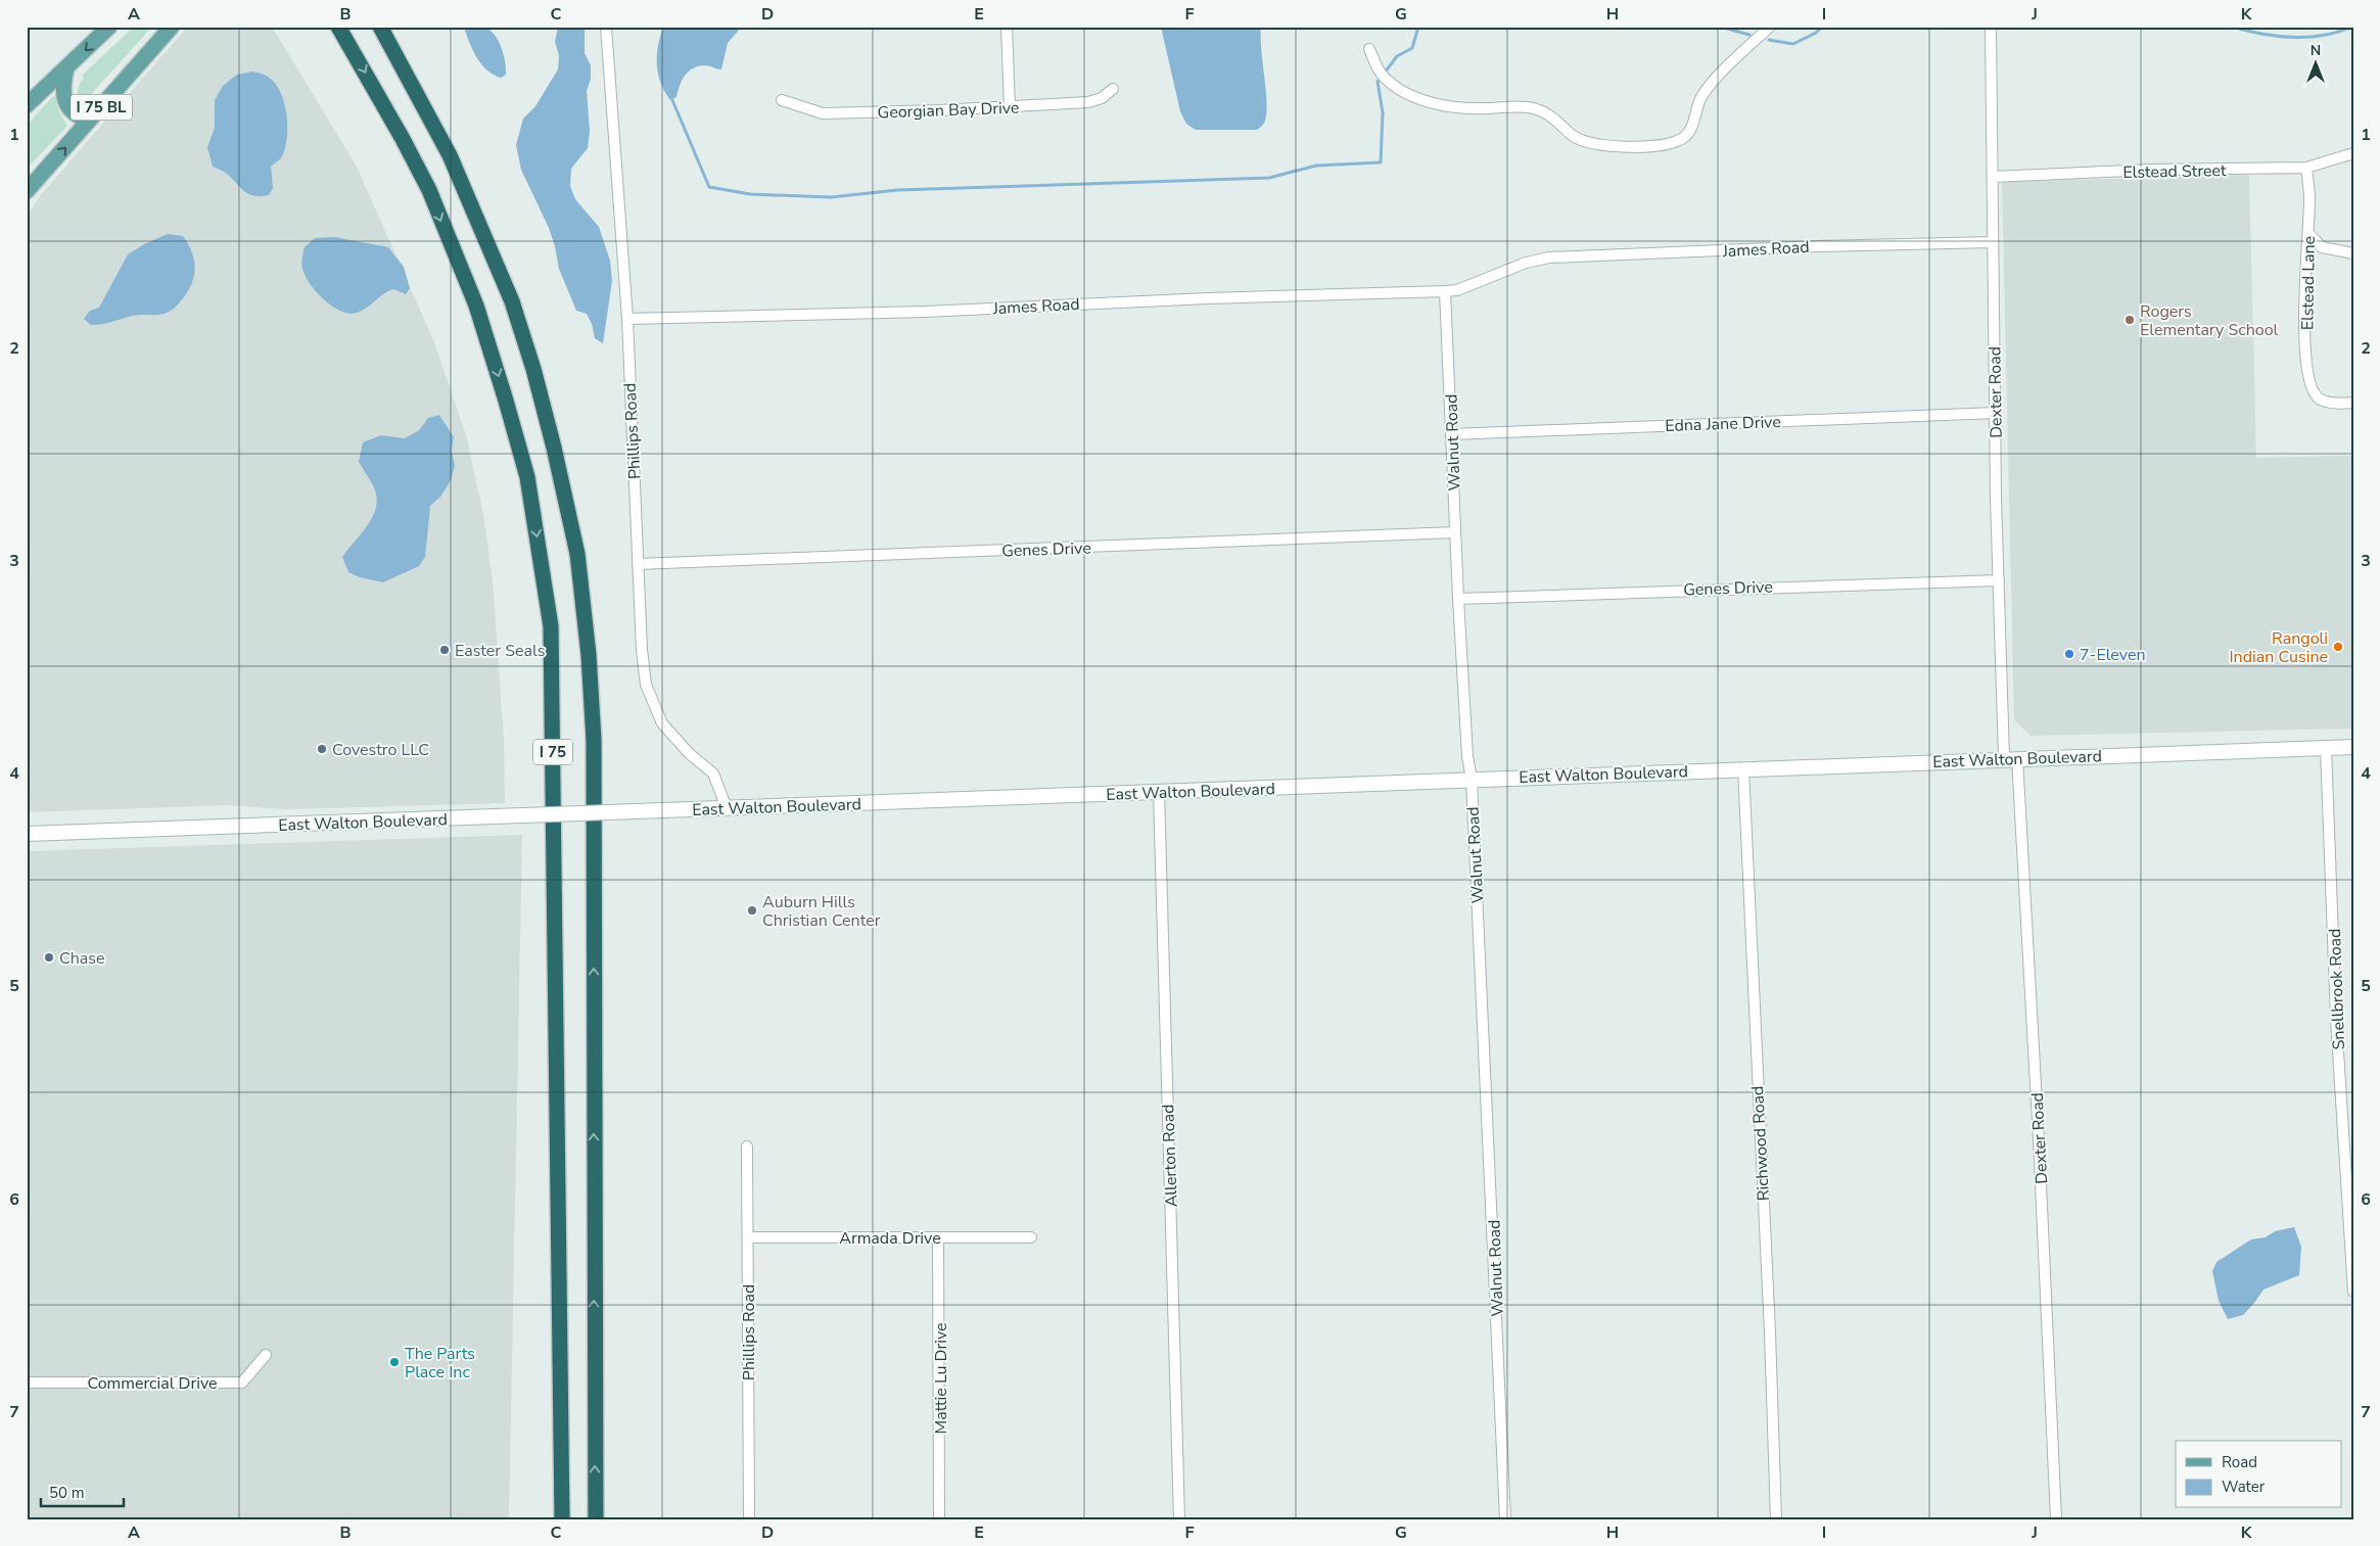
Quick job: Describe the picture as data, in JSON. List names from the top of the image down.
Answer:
{
  "streets": {
    "highway": ["I 75"],
    "main road": ["I 75 BL", "East Walton Boulevard"],
    "street": [
      "Georgian Bay Drive",
      "Elstead Street",
      "James Road",
      "Elstead Lane",
      "Dexter Road",
      "Edna Jane Drive",
      "Phillips Road",
      "Walnut Road",
      "Genes Drive",
      "Snellbrook Road",
      "Richwood Road",
      "Allerton Road",
      "Armada Drive",
      "Mattie Lu Drive",
      "Commercial Drive"
    ]
  },
  "crossings": [
    ["Elstead Street", "Elstead Lane"],
    ["Elstead Street", "Dexter Road"],
    ["James Road", "Dexter Road"],
    ["James Road", "Phillips Road"],
    ["James Road", "Walnut Road"],
    ["Dexter Road", "Edna Jane Drive"],
    ["Dexter Road", "Genes Drive"],
    ["Dexter Road", "East Walton Boulevard"],
    ["Edna Jane Drive", "Walnut Road"],
    ["Phillips Road", "Genes Drive"],
    ["Phillips Road", "East Walton Boulevard"],
    ["Phillips Road", "Armada Drive"],
    ["Walnut Road", "Genes Drive"],
    ["Walnut Road", "East Walton Boulevard"],
    ["East Walton Boulevard", "Snellbrook Road"],
    ["East Walton Boulevard", "Richwood Road"],
    ["East Walton Boulevard", "Allerton Road"],
    ["Armada Drive", "Mattie Lu Drive"]
  ],
  "places": [
    "Rogers Elementary School",
    "Rangoli Indian Cusine",
    "Easter Seals",
    "7-Eleven",
    "Covestro LLC",
    "Auburn Hills Christian Center",
    "Chase",
    "The Parts Place Inc"
  ],
  "legend": ["Road", "Water"],
  "scale_bar": "50 m",
  "north": "top",
  "grid": {
    "columns": [
      "A",
      "B",
      "C",
      "D",
      "E",
      "F",
      "G",
      "H",
      "I",
      "J",
      "K"
    ],
    "rows": [
      "1",
      "2",
      "3",
      "4",
      "5",
      "6",
      "7"
    ]
  }
}
